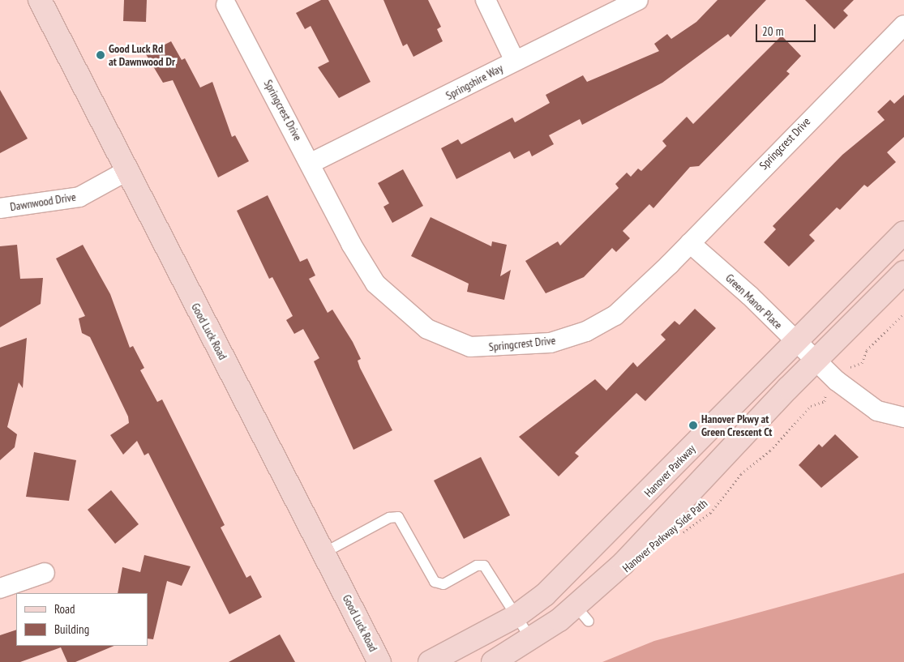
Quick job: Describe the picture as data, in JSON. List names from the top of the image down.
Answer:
{
  "streets": {
    "street": [
      "Springshire Way",
      "Springcrest Drive",
      "Dawnwood Drive",
      "Green Manor Place",
      "Good Luck Road",
      "Hanover Parkway"
    ],
    "path": ["Hanover Parkway Side Path"]
  },
  "crossings": [
    ["Springshire Way", "Springcrest Drive"],
    ["Springcrest Drive", "Green Manor Place"],
    ["Dawnwood Drive", "Good Luck Road"],
    ["Green Manor Place", "Hanover Parkway"],
    ["Green Manor Place", "Hanover Parkway Side Path"]
  ],
  "places": ["Good Luck Rd at Dawnwood Dr", "Hanover Pkwy at Green Crescent Ct"],
  "legend": ["Road", "Building"],
  "scale_bar": "20 m"
}
